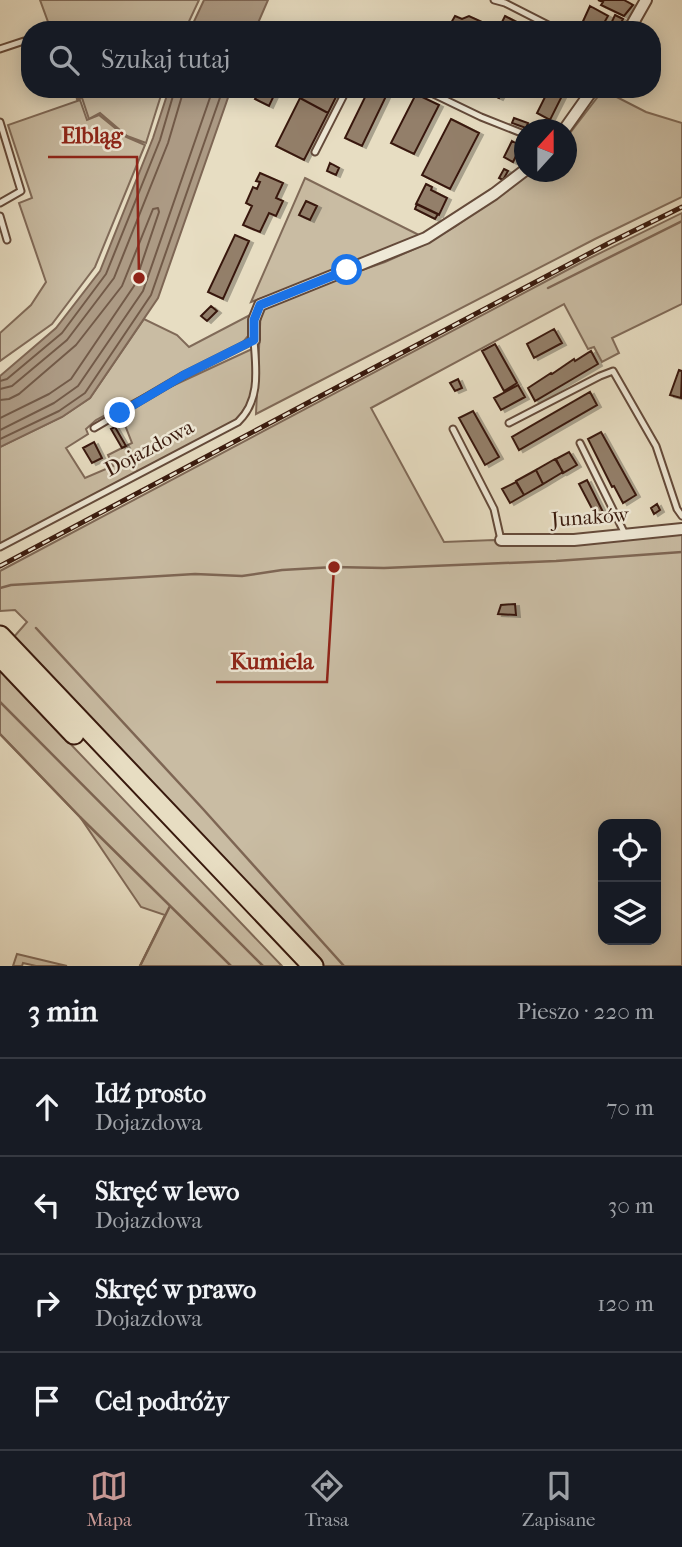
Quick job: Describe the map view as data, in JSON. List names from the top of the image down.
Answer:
{
  "streets": {
    "street": ["Dojazdowa", "Junaków"]
  },
  "places": ["Elbląg", "Kumiela"],
  "north": "top",
  "page": {
    "search": "Szukaj tutaj",
    "heading": ["3 min", "Pieszo · 220 m"],
    "list": [
      ["Idź prosto", "Dojazdowa", "70 m"],
      ["Skręć w lewo", "Dojazdowa", "30 m"],
      ["Skręć w prawo", "Dojazdowa", "120 m"],
      "Cel podróży"
    ],
    "nav": ["Mapa", "Trasa", "Zapisane"]
  }
}
